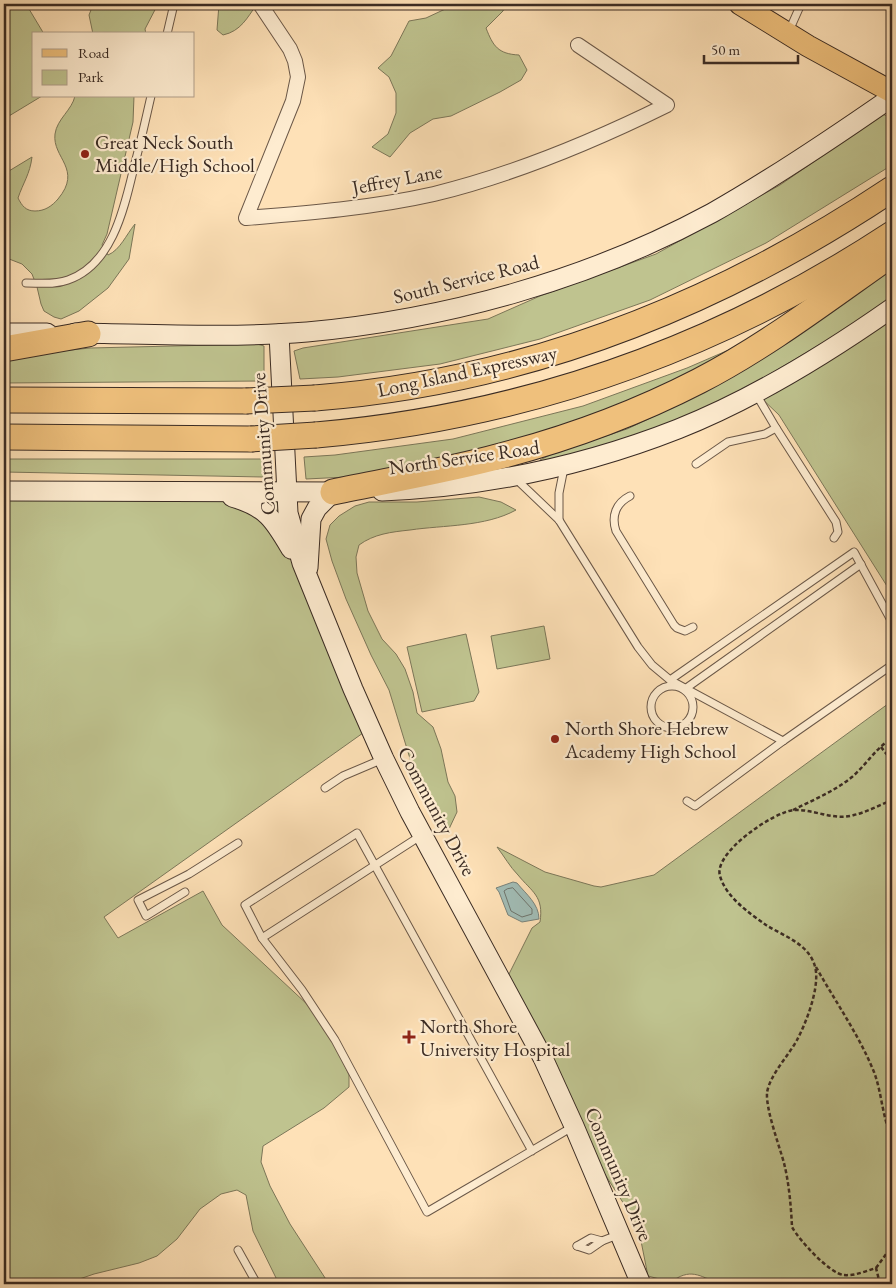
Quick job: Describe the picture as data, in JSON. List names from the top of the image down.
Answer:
{
  "streets": {
    "highway": ["Long Island Expressway"],
    "main road": ["South Service Road", "Community Drive", "North Service Road"],
    "street": ["Jeffrey Lane"]
  },
  "crossings": [
    ["South Service Road", "Community Drive"],
    ["Community Drive", "North Service Road"]
  ],
  "places": {
    "other": ["Great Neck South Middle/High School", "North Shore Hebrew Academy High School"],
    "health": ["North Shore University Hospital"]
  },
  "legend": ["Road", "Park"],
  "scale_bar": "50 m"
}
